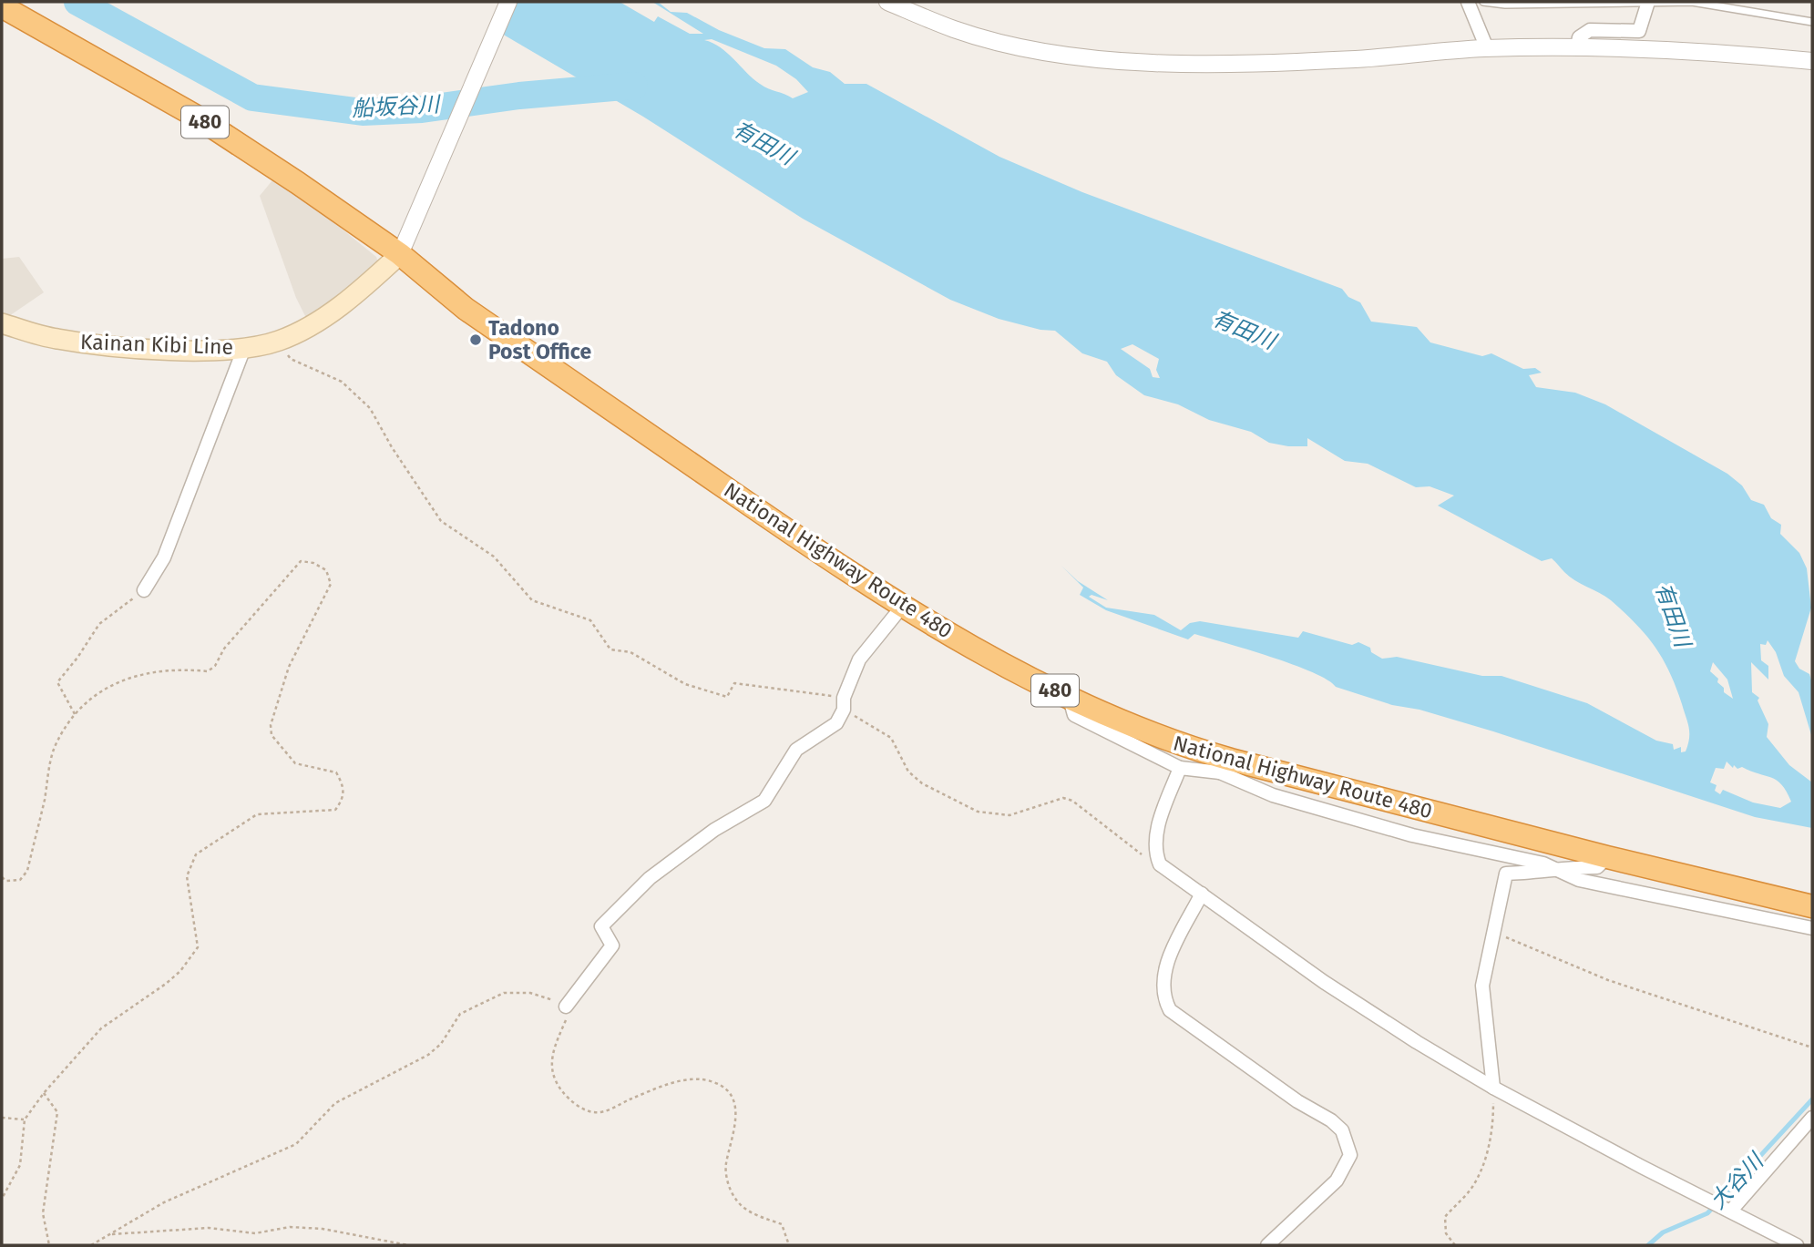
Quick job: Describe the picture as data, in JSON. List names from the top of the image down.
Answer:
{
  "streets": {
    "highway": ["480", "National Highway Route 480"],
    "main road": ["Kainan Kibi Line"]
  },
  "crossings": [
    ["Kainan Kibi Line", "National Highway Route 480"]
  ],
  "water": ["船坂谷川", "有田川", "大谷川"],
  "places": ["Tadono Post Office"]
}
